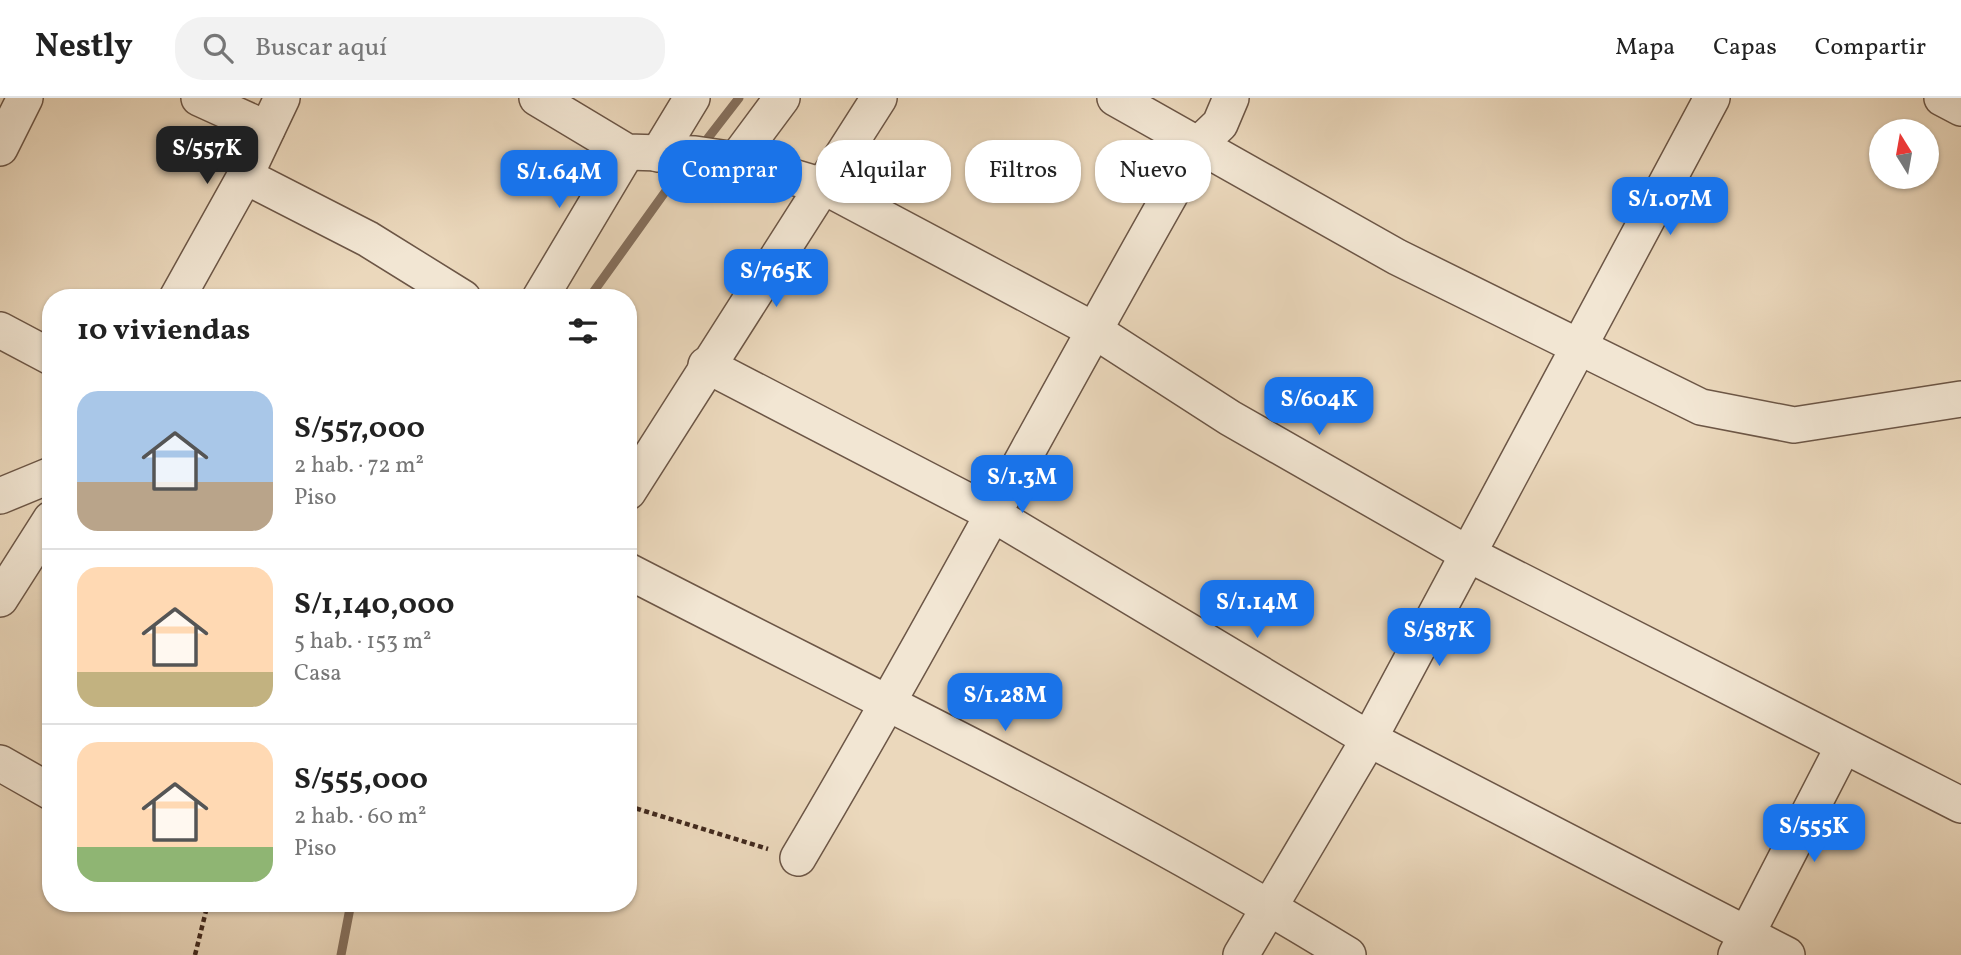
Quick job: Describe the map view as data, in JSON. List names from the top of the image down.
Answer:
{
  "north": "top",
  "page": {
    "header": "Nestly",
    "search": "Buscar aquí",
    "nav": ["Mapa", "Capas", "Compartir"],
    "price": [
      "S/557K",
      "S/1.64M",
      "S/1.07M",
      "S/765K",
      "S/604K",
      "S/1.3M",
      "S/1.14M",
      "S/587K",
      "S/1.28M",
      "S/555K"
    ],
    "chip": [
      "Comprar",
      "Alquilar",
      "Filtros",
      "Nuevo"
    ],
    "heading": "10 viviendas",
    "list": [
      {
        "name": "S/557,000",
        "note": "2 hab. · 72 m² · Piso"
      },
      {
        "name": "S/1,140,000",
        "note": "5 hab. · 153 m² · Casa"
      },
      {
        "name": "S/555,000",
        "note": "2 hab. · 60 m² · Piso"
      }
    ]
  }
}
